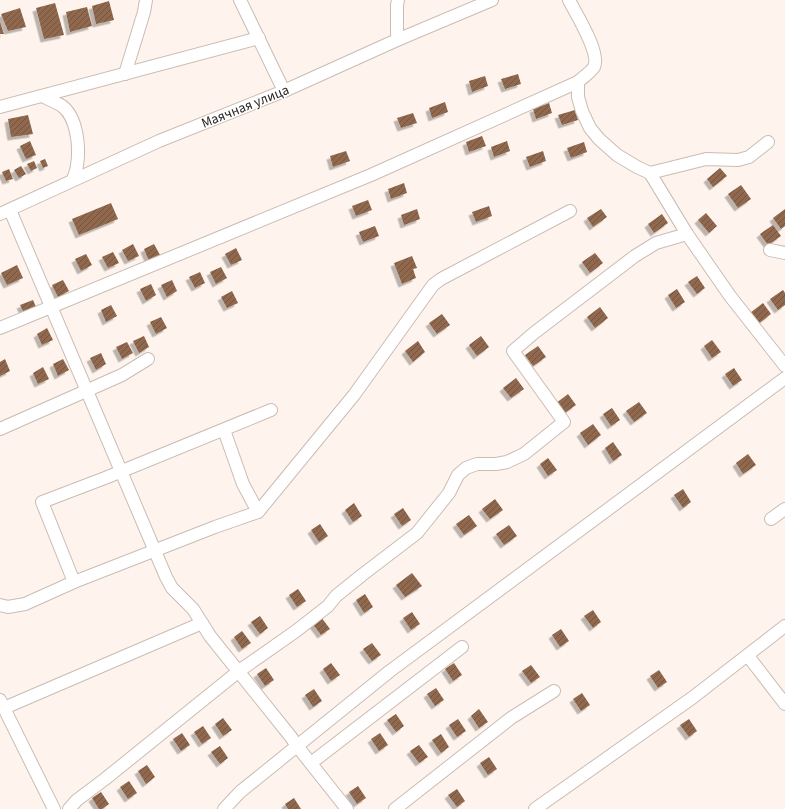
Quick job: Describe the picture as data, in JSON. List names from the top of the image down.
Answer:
{
  "streets": {
    "street": ["Маячная улица"]
  }
}
